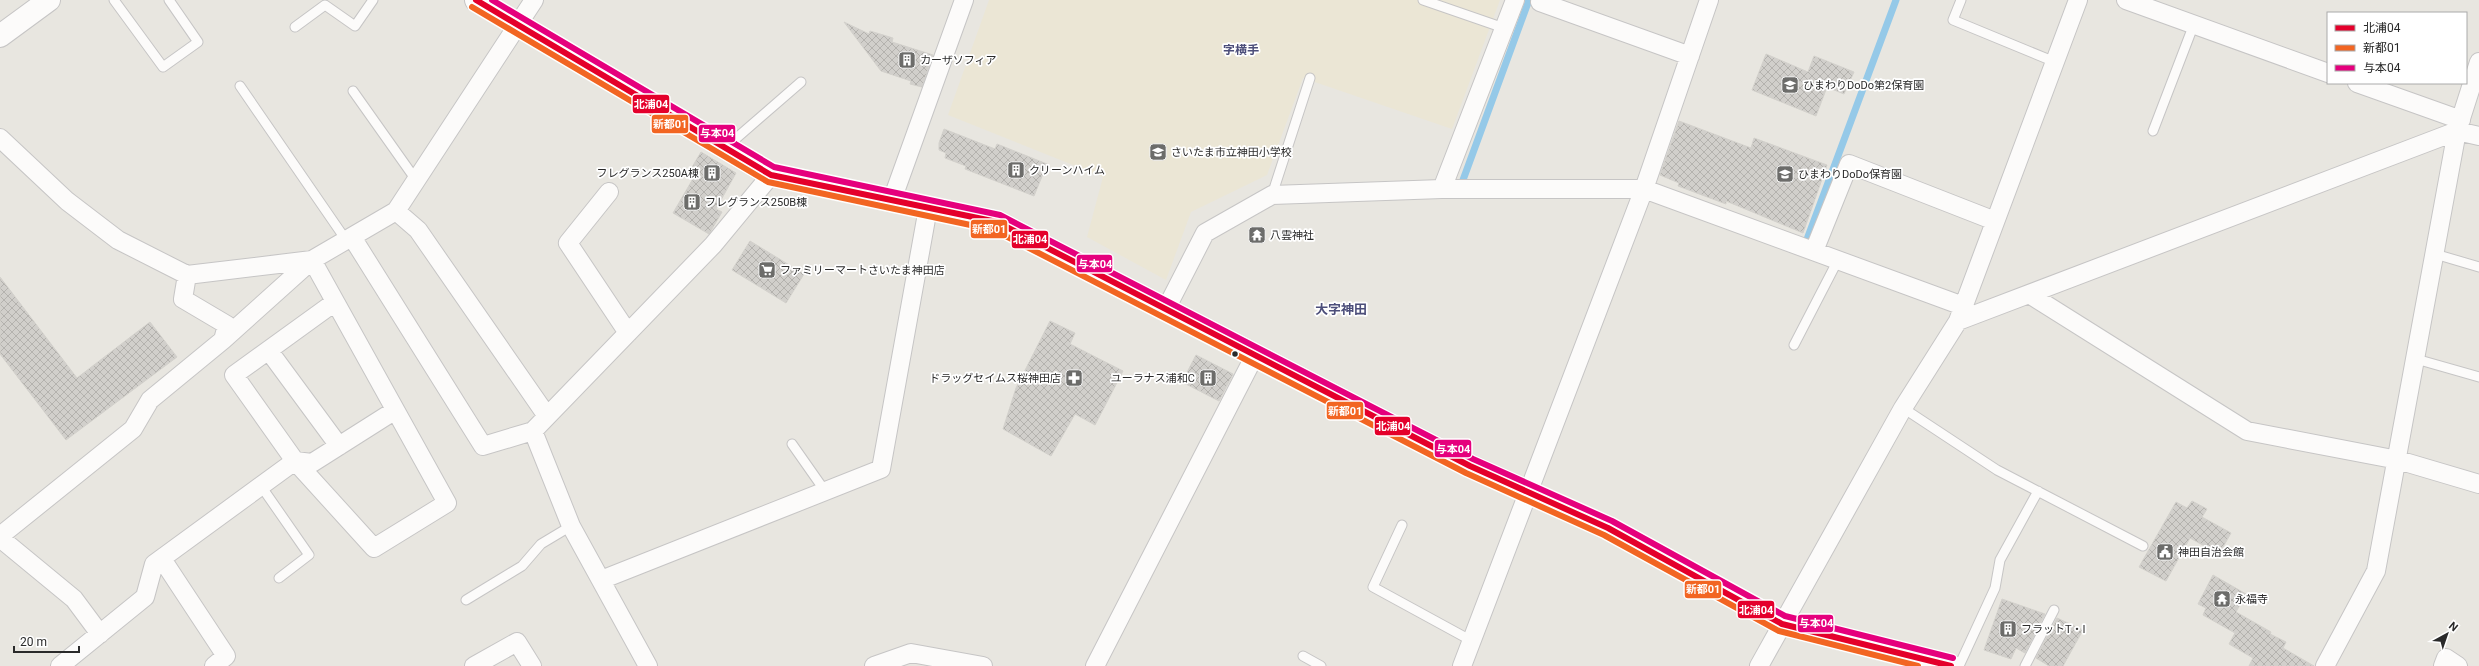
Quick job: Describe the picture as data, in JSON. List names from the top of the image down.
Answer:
{
  "districts": ["字横手", "大字神田"],
  "places": {
    "building": [
      "カーザソフィア",
      "クリーンハイム",
      "フレグランス250A棟",
      "フレグランス250B棟",
      "ユーラナス浦和C",
      "フラットT・I"
    ],
    "school or university": ["ひまわりDoDo第2保育園", "さいたま市立神田小学校", "ひまわりDoDo保育園"],
    "temple": ["八雲神社", "永福寺"],
    "supermarket": ["ファミリーマートさいたま神田店"],
    "pharmacy": ["ドラッグセイムス桜神田店"],
    "public building": ["神田自治会館"]
  },
  "lines": ["transit line 北浦04", "transit line 与本04", "transit line 新都01"],
  "legend": ["北浦04", "新都01", "与本04"],
  "scale_bar": "20 m",
  "north": "top right"
}
